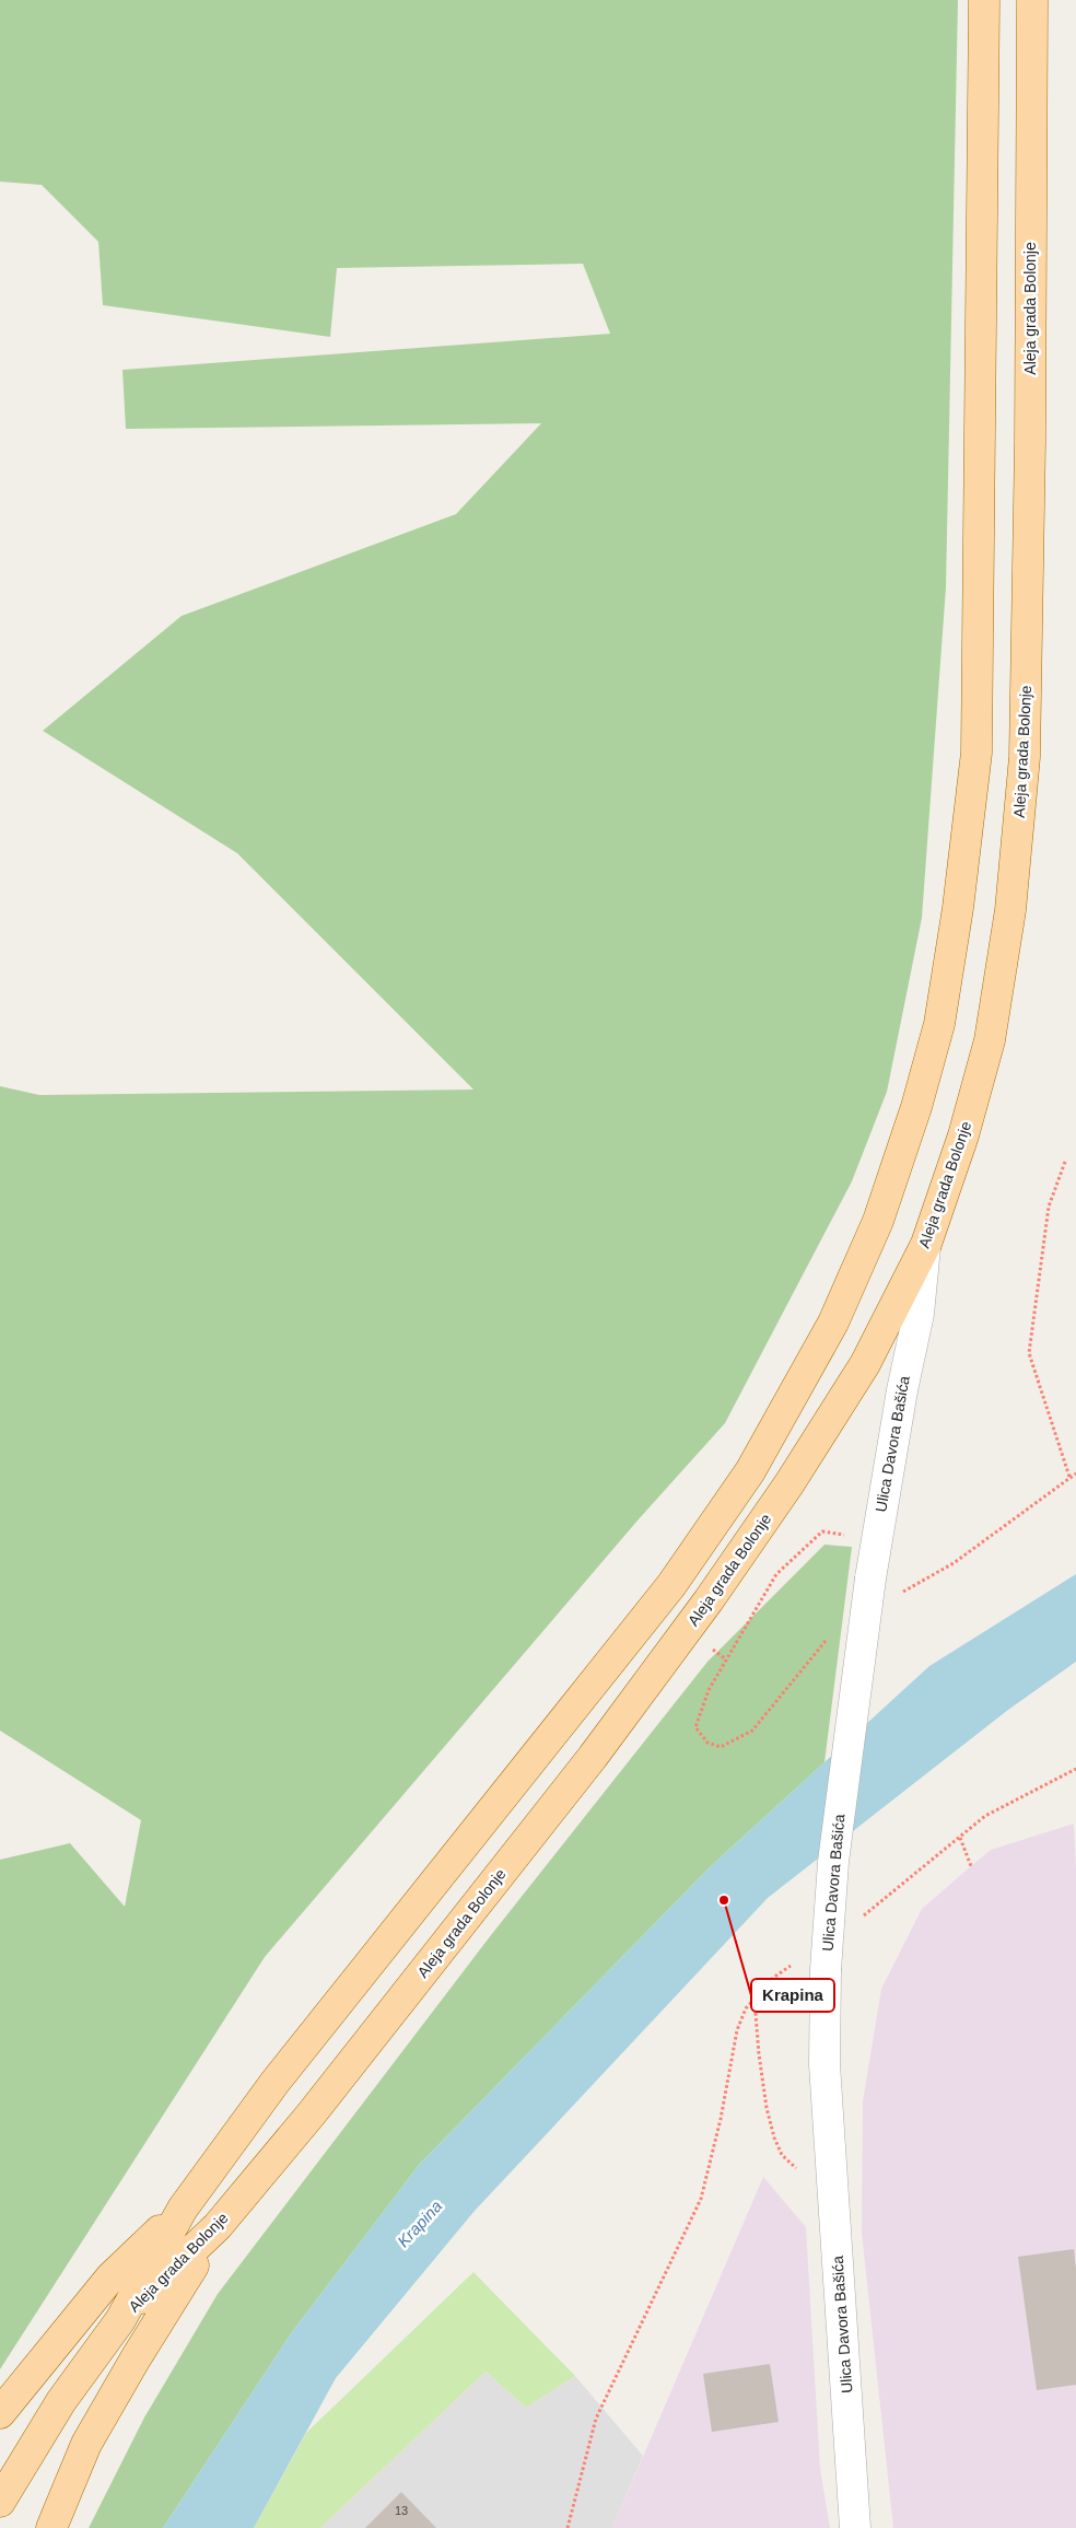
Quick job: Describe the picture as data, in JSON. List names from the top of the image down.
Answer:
{
  "streets": {
    "main road": ["Aleja grada Bolonje"],
    "street": ["Ulica Davora Bašića"]
  },
  "crossings": [
    ["Aleja grada Bolonje", "Ulica Davora Bašića"]
  ],
  "water": ["Krapina"],
  "places": ["Krapina"],
  "house_numbers": ["13"]
}
